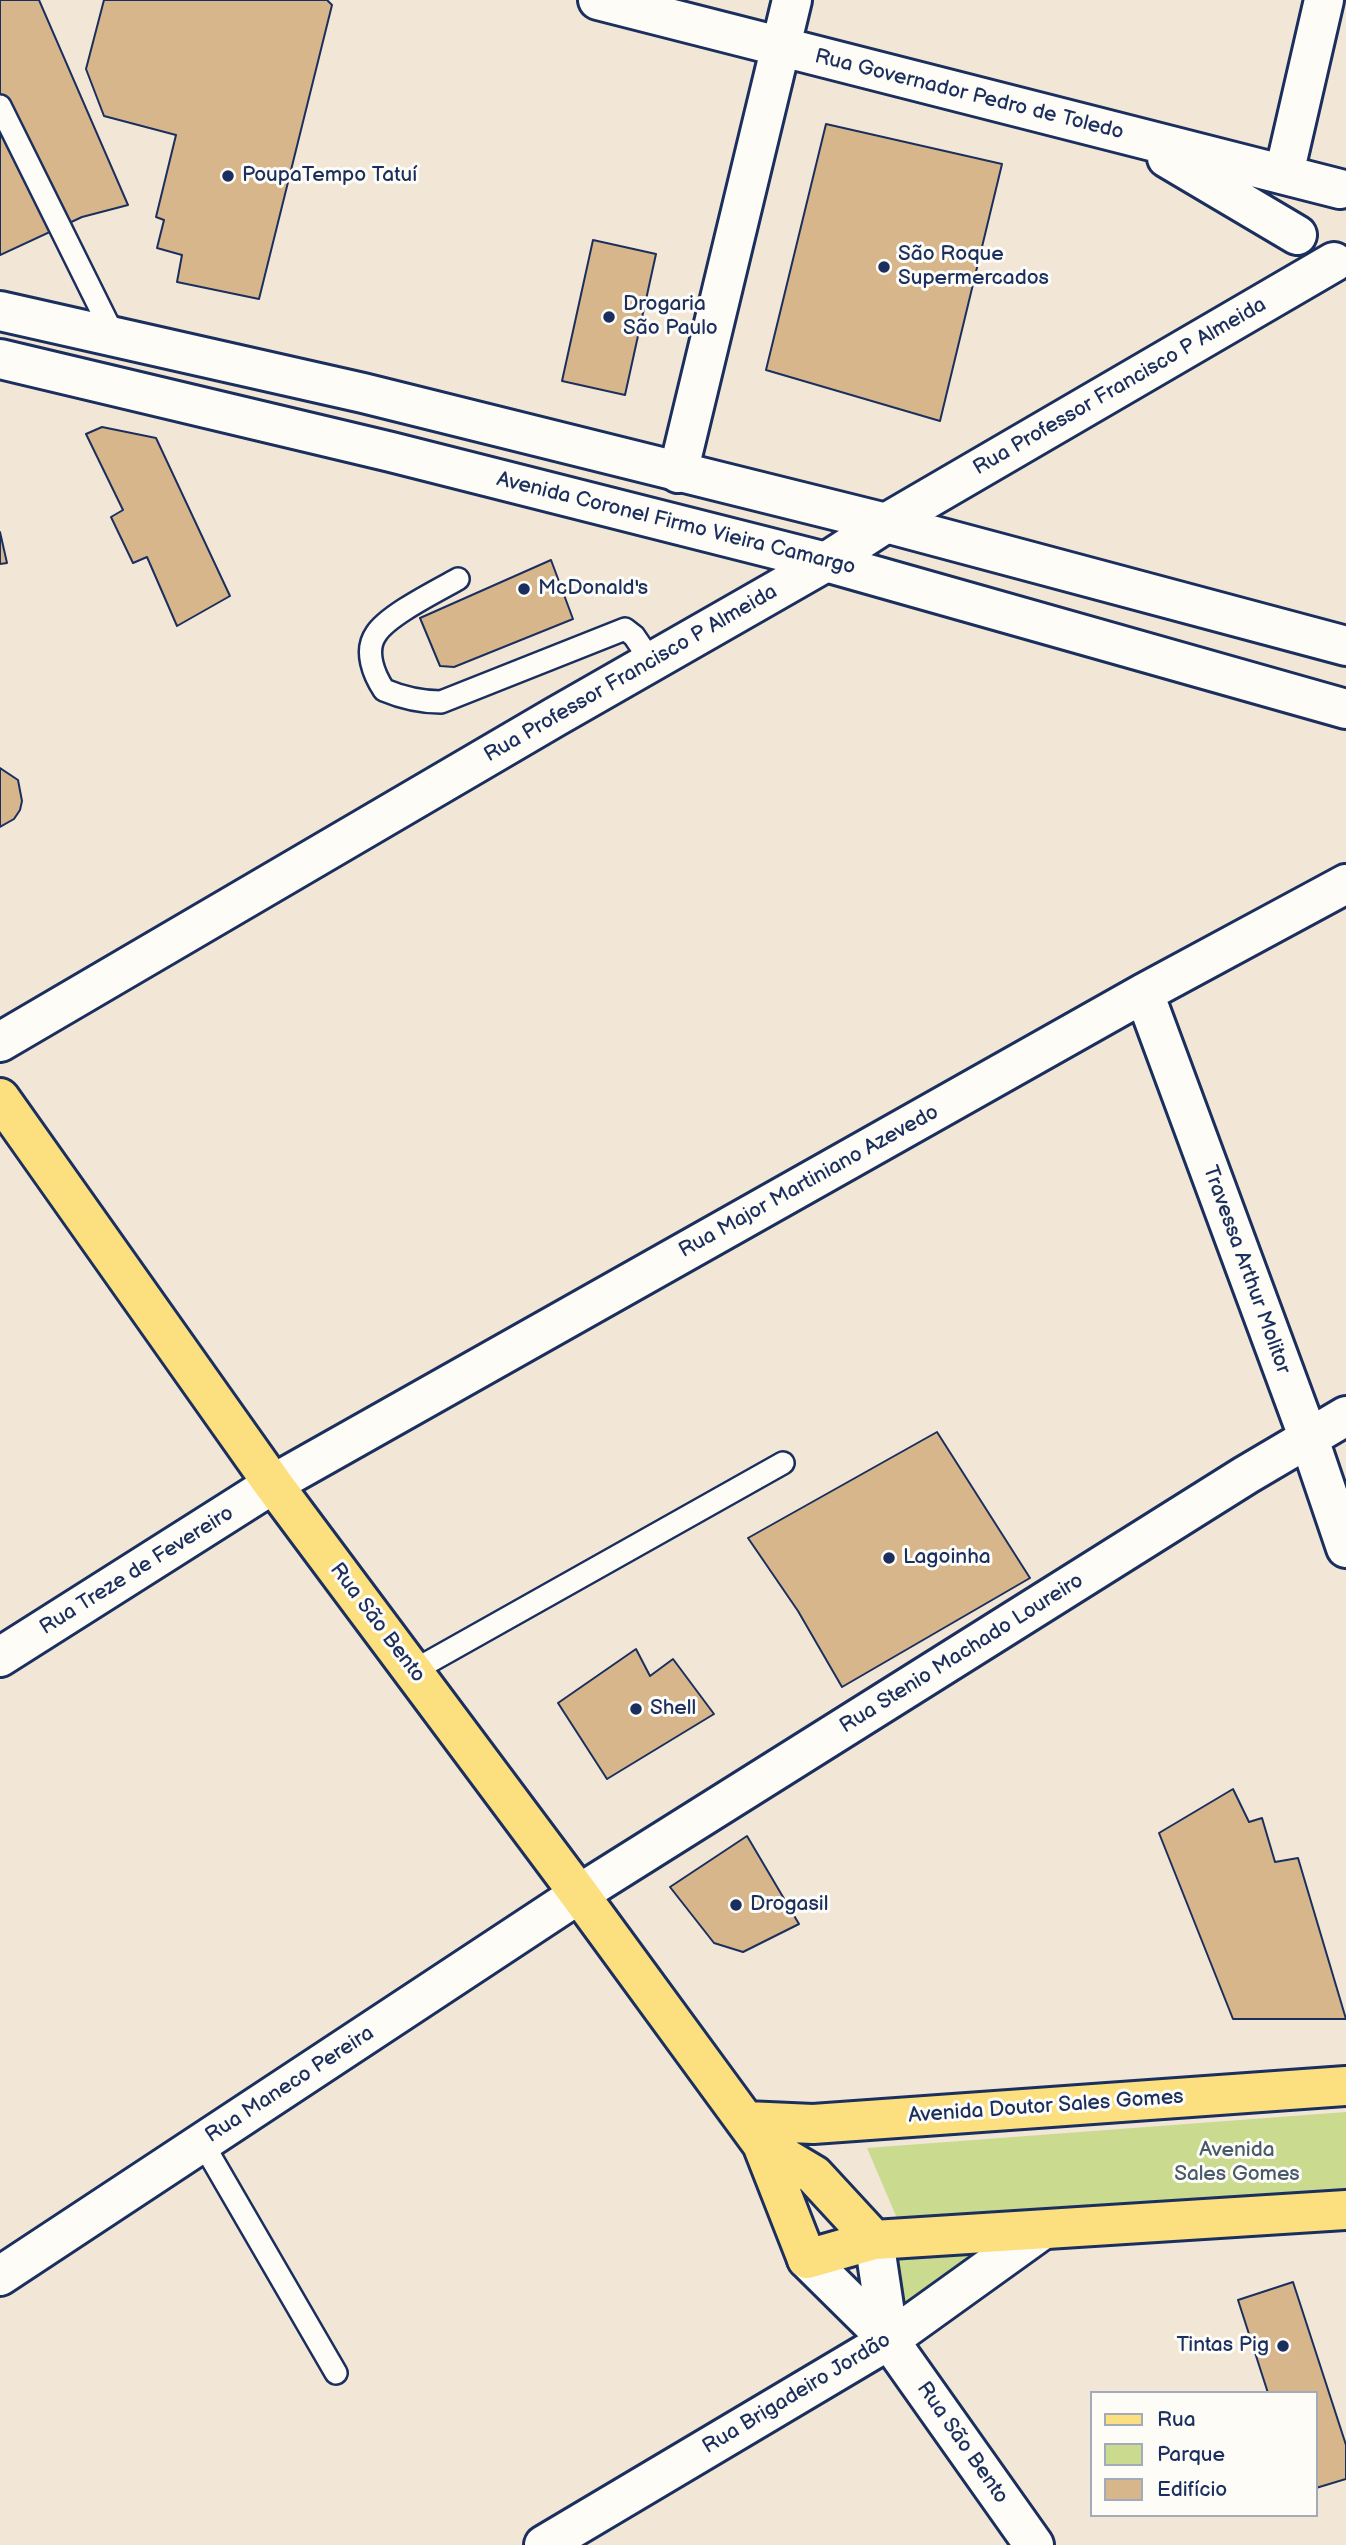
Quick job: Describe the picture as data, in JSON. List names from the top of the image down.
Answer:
{
  "streets": {
    "main road": ["Rua São Bento", "Avenida Doutor Sales Gomes"],
    "street": [
      "Rua Governador Pedro de Toledo",
      "Rua Professor Francisco P Almeida",
      "Avenida Coronel Firmo Vieira Camargo",
      "Rua Major Martiniano Azevedo",
      "Travessa Arthur Molitor",
      "Rua Treze de Fevereiro",
      "Rua Stenio Machado Loureiro",
      "Rua Maneco Pereira",
      "Rua Brigadeiro Jordão"
    ]
  },
  "crossings": [
    ["Rua Professor Francisco P Almeida", "Avenida Coronel Firmo Vieira Camargo"],
    ["Rua Major Martiniano Azevedo", "Travessa Arthur Molitor"],
    ["Rua Major Martiniano Azevedo", "Rua Treze de Fevereiro"],
    ["Rua Major Martiniano Azevedo", "Rua São Bento"],
    ["Travessa Arthur Molitor", "Rua Stenio Machado Loureiro"],
    ["Rua Treze de Fevereiro", "Rua São Bento"],
    ["Rua São Bento", "Rua Stenio Machado Loureiro"],
    ["Rua São Bento", "Rua Maneco Pereira"],
    ["Rua São Bento", "Avenida Doutor Sales Gomes"],
    ["Rua São Bento", "Rua Brigadeiro Jordão"],
    ["Rua Stenio Machado Loureiro", "Rua Maneco Pereira"]
  ],
  "parks": ["Avenida Sales Gomes"],
  "places": [
    "PoupaTempo Tatuí",
    "São Roque Supermercados",
    "Drogaria São Paulo",
    "McDonald's",
    "Lagoinha",
    "Shell",
    "Drogasil",
    "Tintas Pig"
  ],
  "legend": ["Rua", "Parque", "Edifício"]
}
